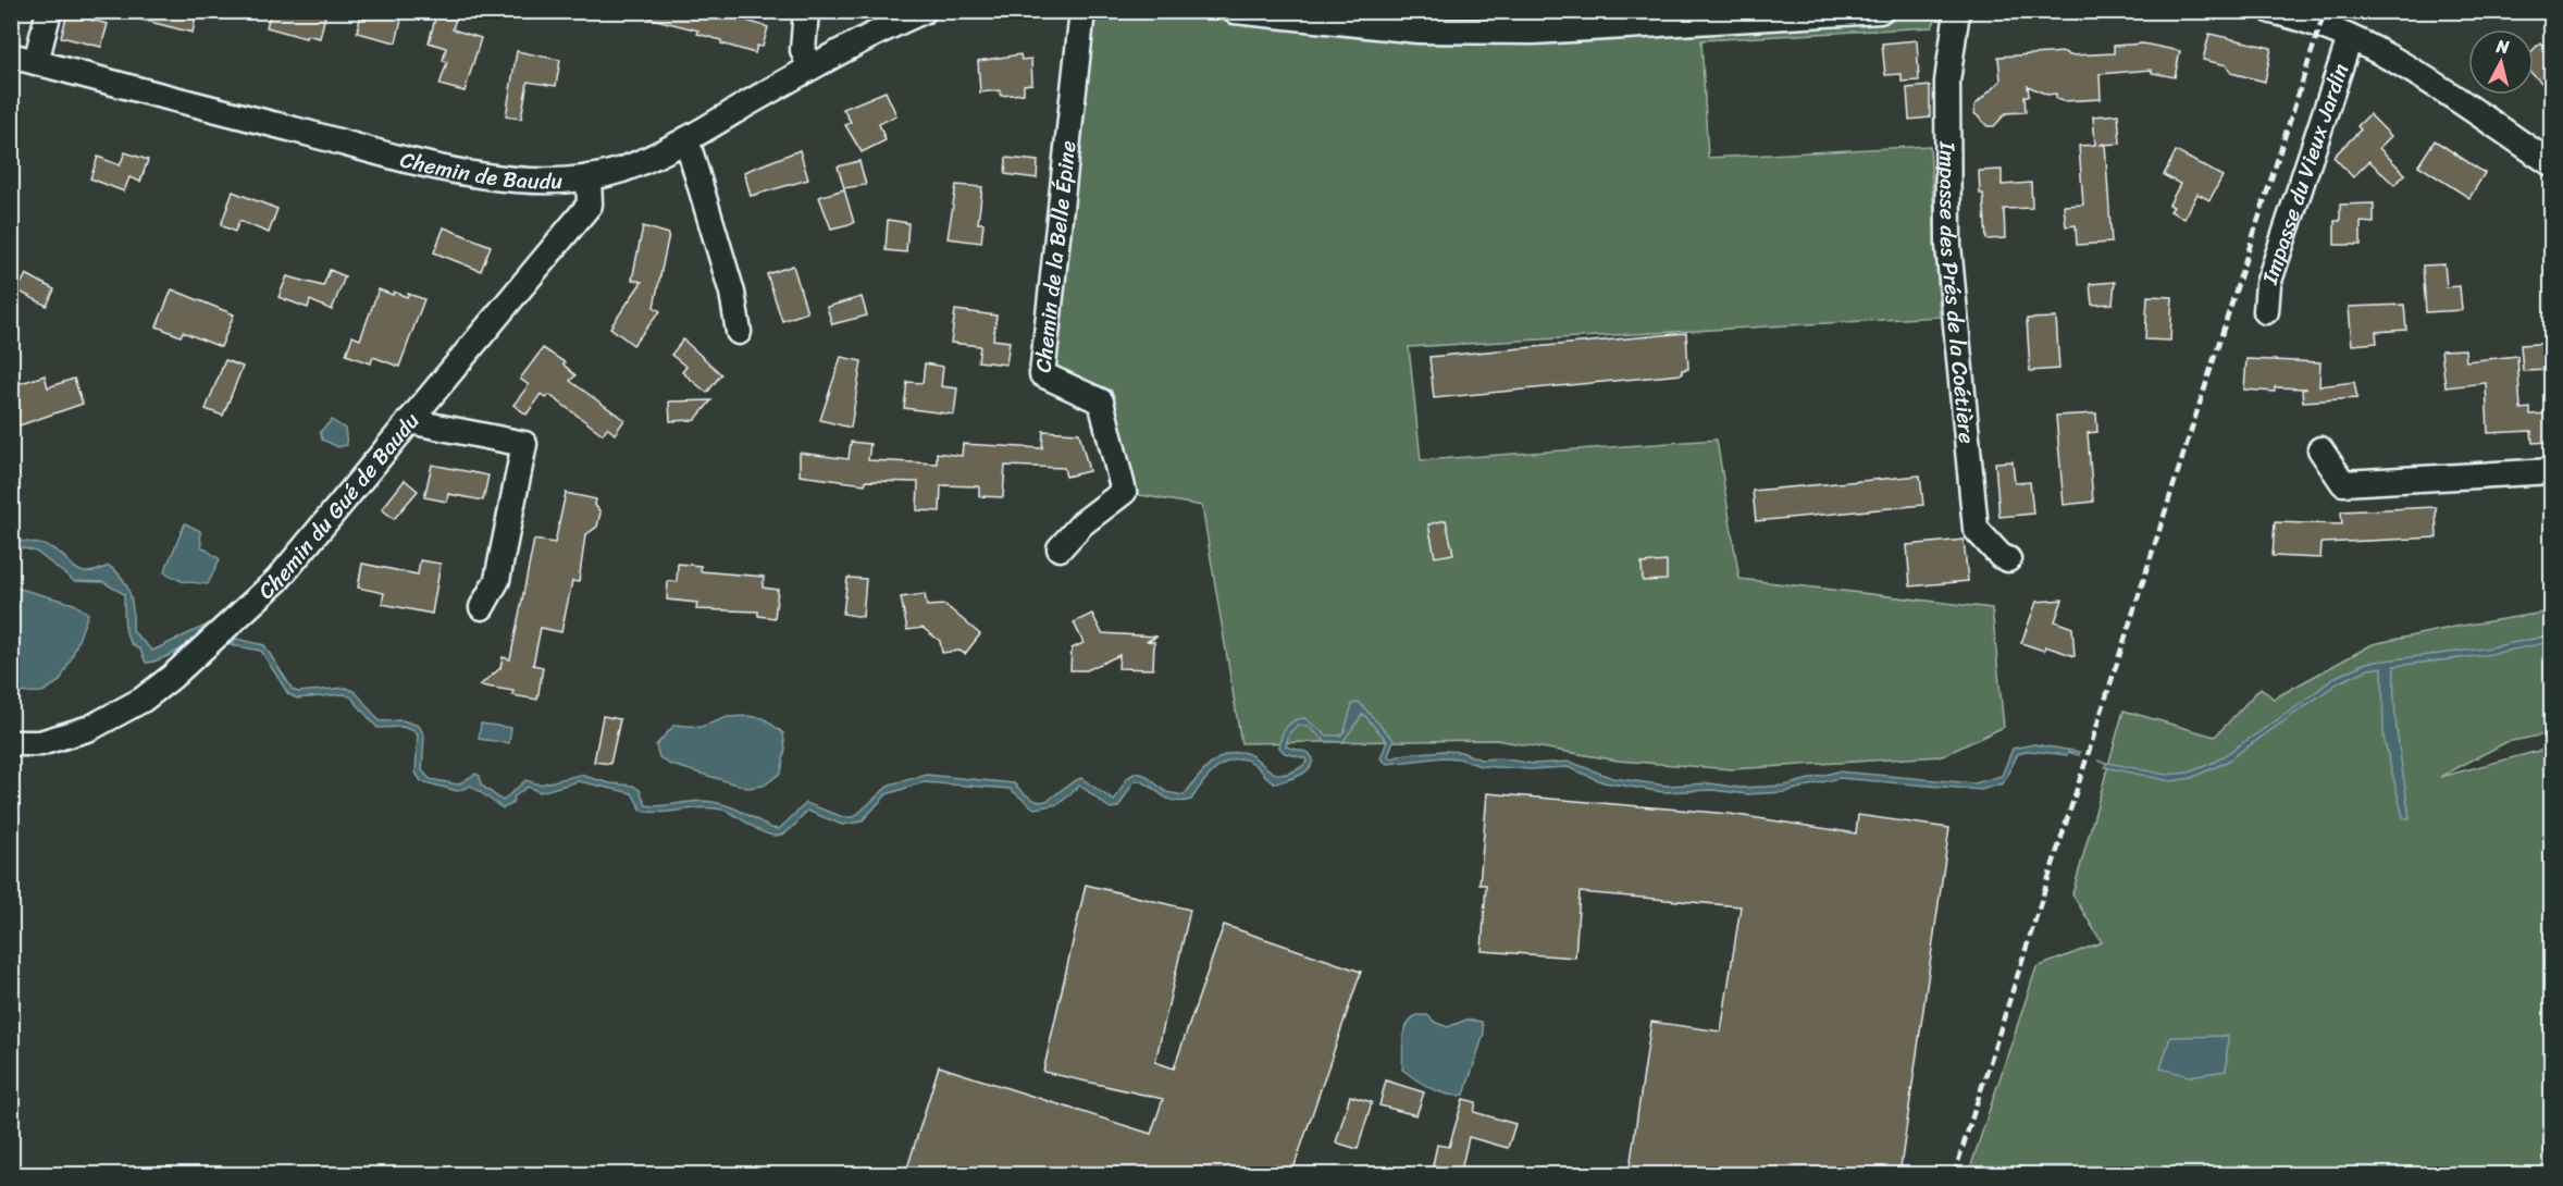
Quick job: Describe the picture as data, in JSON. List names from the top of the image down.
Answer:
{
  "streets": {
    "street": [
      "Chemin de Baudu",
      "Impasse du Vieux Jardin",
      "Chemin de la Belle Épine",
      "Impasse des Prés de la Coétière",
      "Chemin du Gué de Baudu"
    ]
  },
  "crossings": [
    ["Chemin de Baudu", "Chemin du Gué de Baudu"]
  ],
  "north": "top"
}
